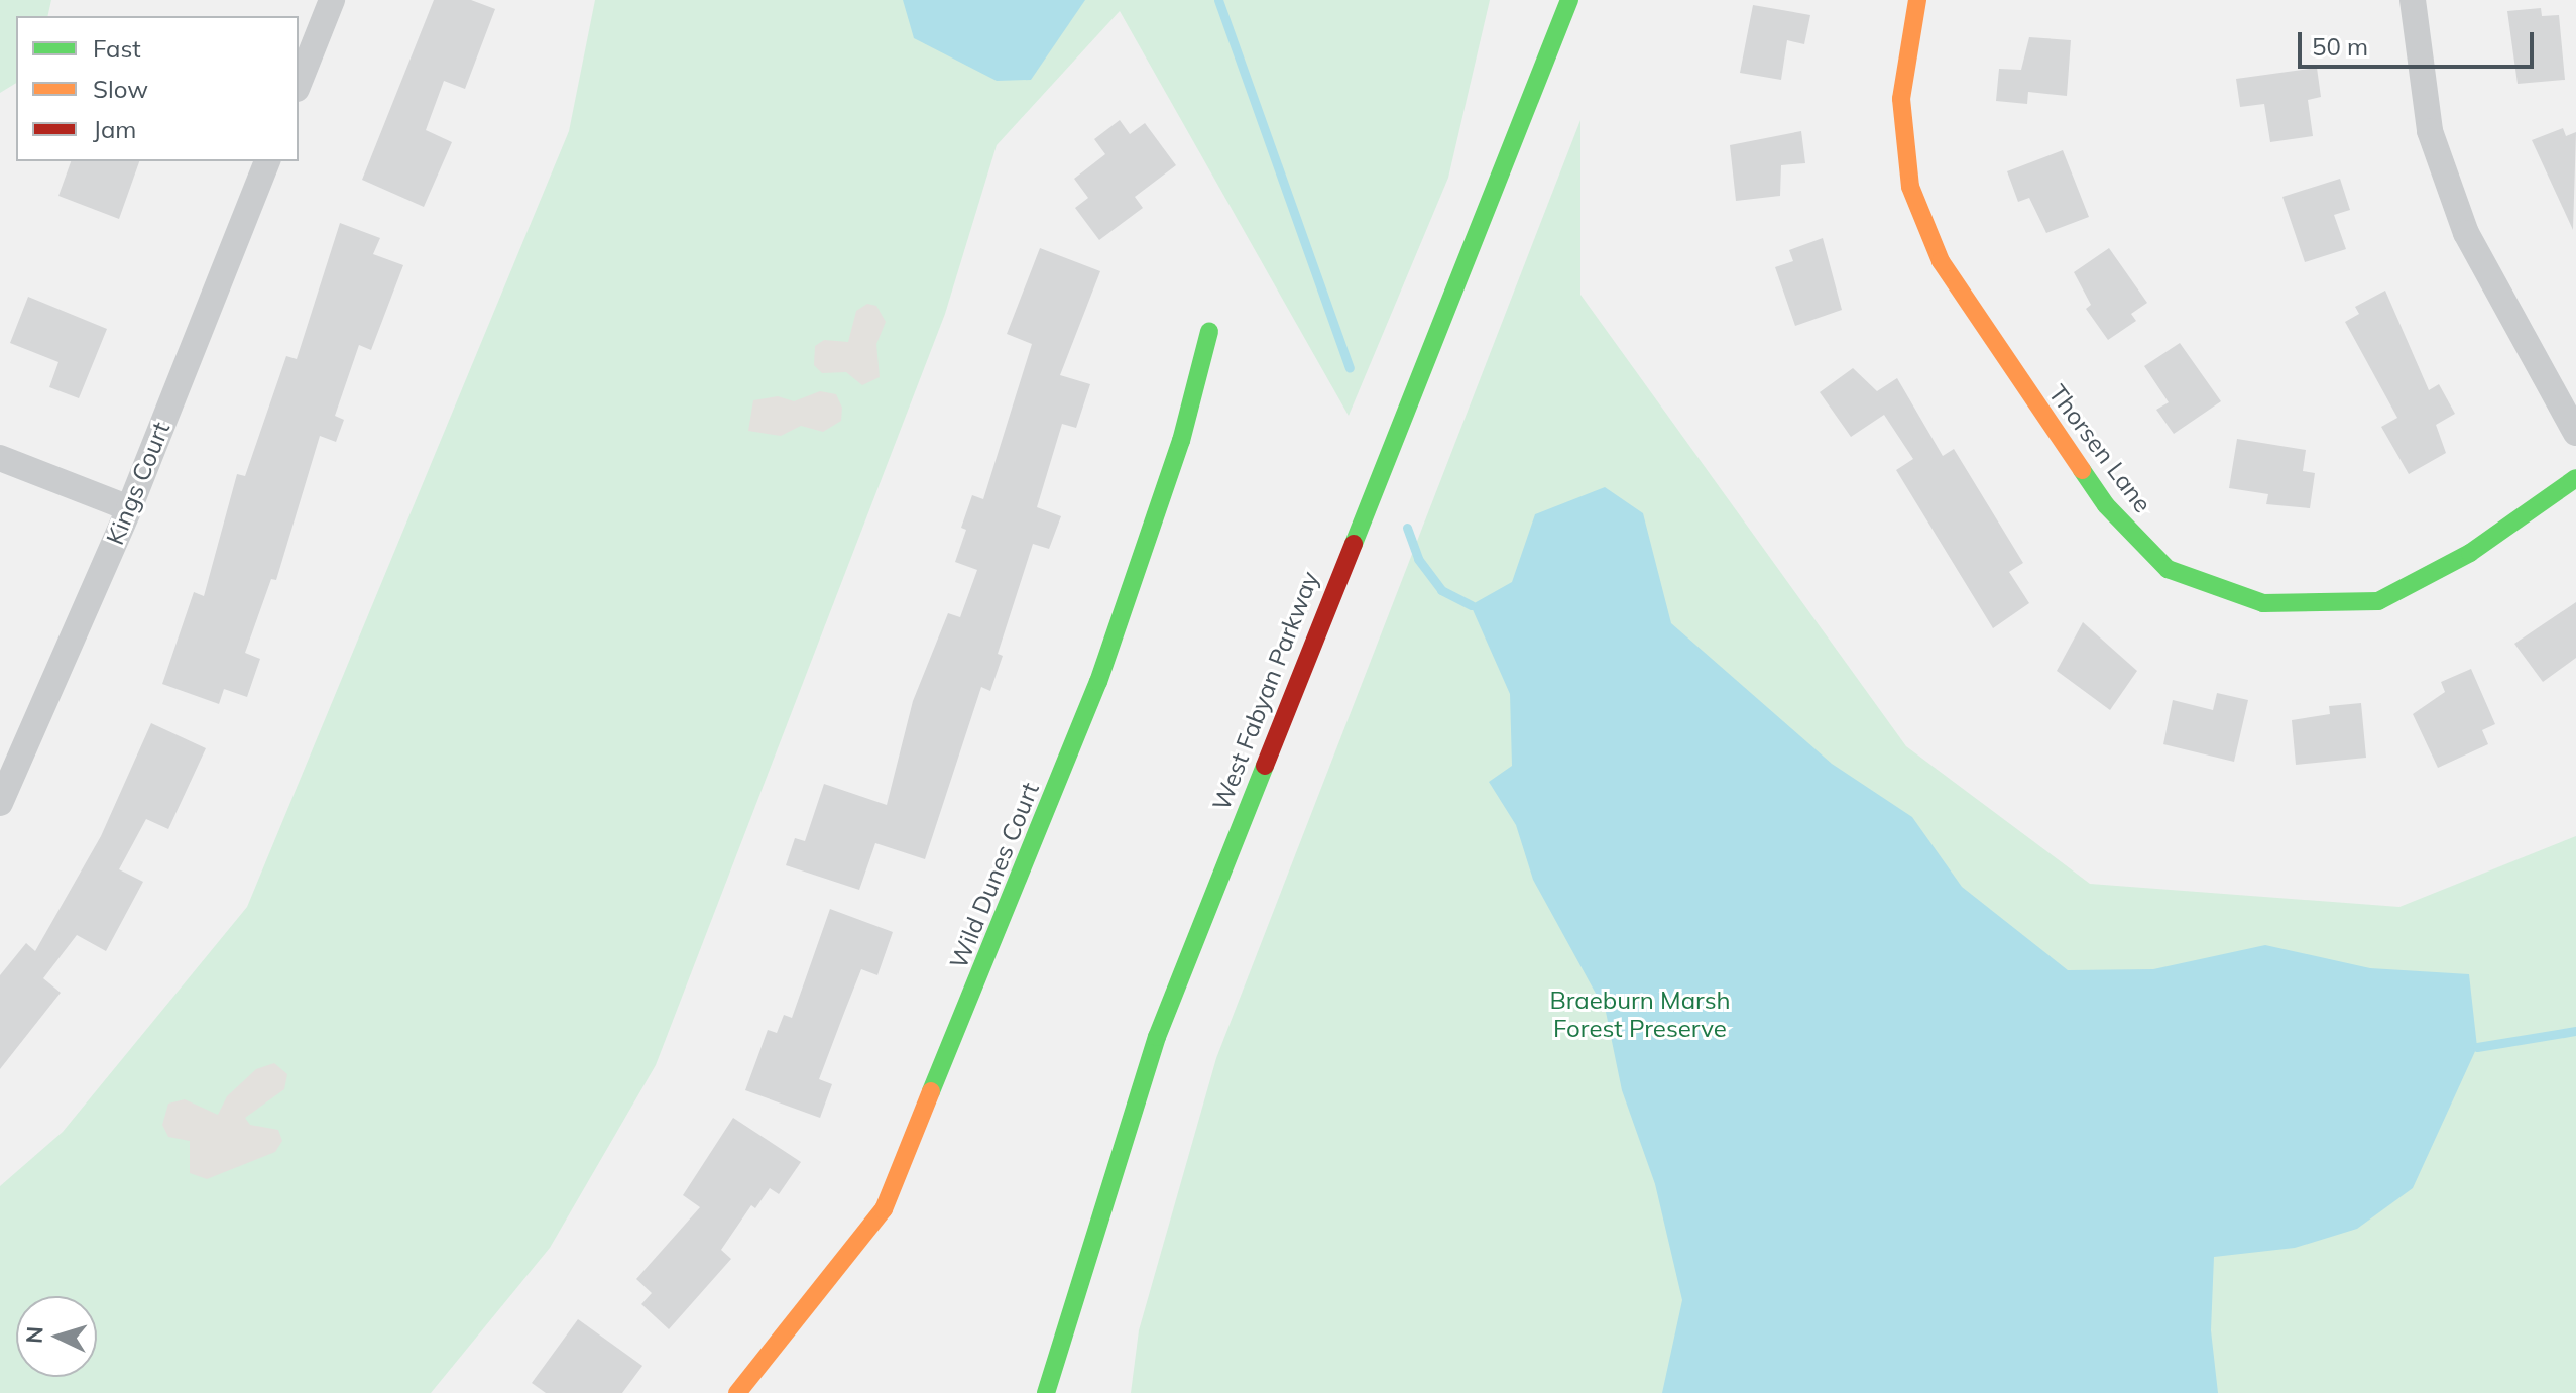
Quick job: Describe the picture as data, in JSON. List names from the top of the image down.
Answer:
{
  "streets": {
    "street": [
      "Thorsen Lane",
      "Kings Court",
      "West Fabyan Parkway",
      "Wild Dunes Court"
    ]
  },
  "parks": ["Braeburn Marsh Forest Preserve"],
  "legend": ["Fast", "Slow", "Jam"],
  "scale_bar": "50 m",
  "north": "left"
}
